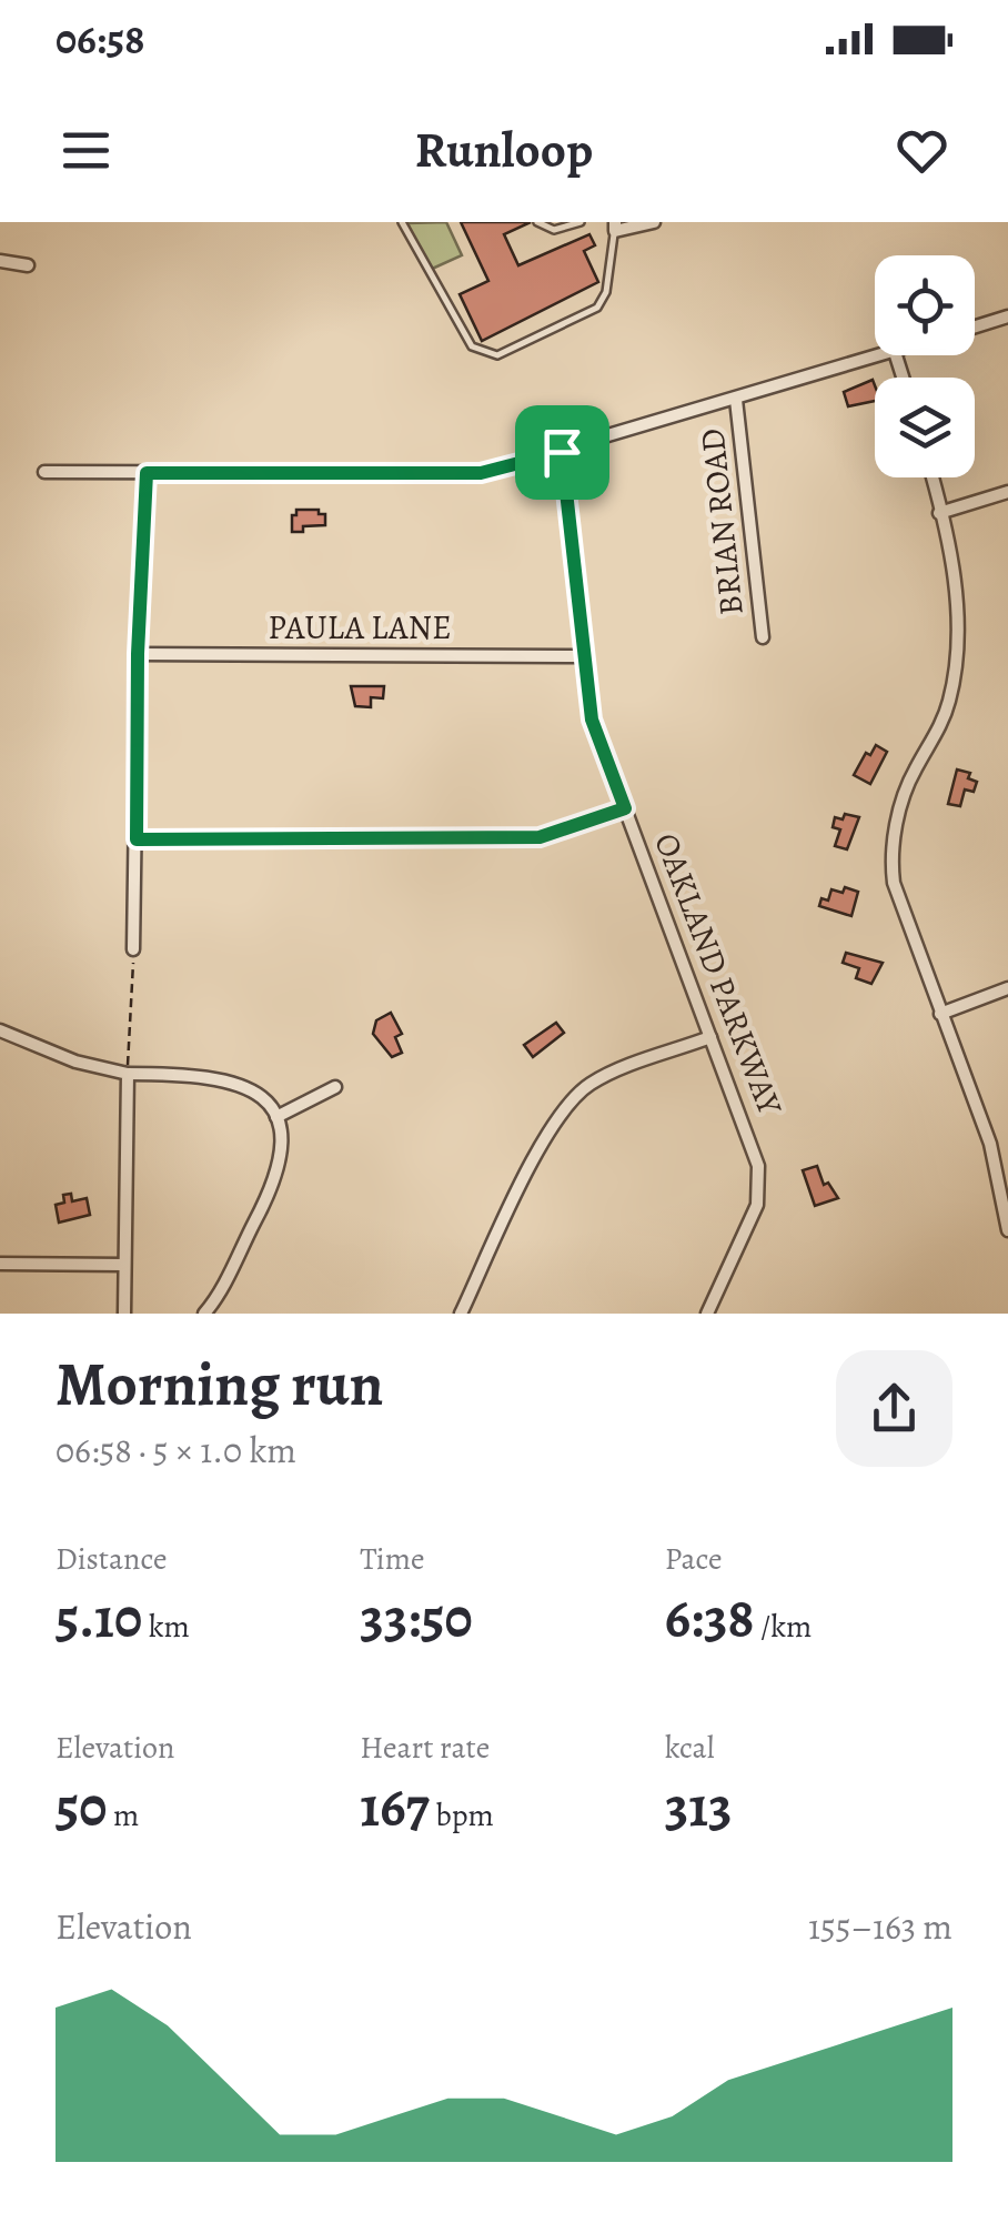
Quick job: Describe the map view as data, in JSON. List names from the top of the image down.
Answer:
{
  "streets": {
    "street": ["BRIAN ROAD", "PAULA LANE", "OAKLAND PARKWAY"]
  },
  "crossings": [
    ["PAULA LANE", "OAKLAND PARKWAY"]
  ],
  "page": {
    "status": "06:58",
    "header": "Runloop",
    "heading": ["Morning run", "06:58 · 5 × 1.0 km"],
    "stats": [
      ["Distance", "5.10 km"],
      ["Time", "33:50"],
      ["Pace", "6:38 /km"],
      ["Elevation", "50 m"],
      ["Heart rate", "167 bpm"],
      ["kcal", "313"]
    ],
    "chart": ["Elevation", "155–163 m"]
  }
}
